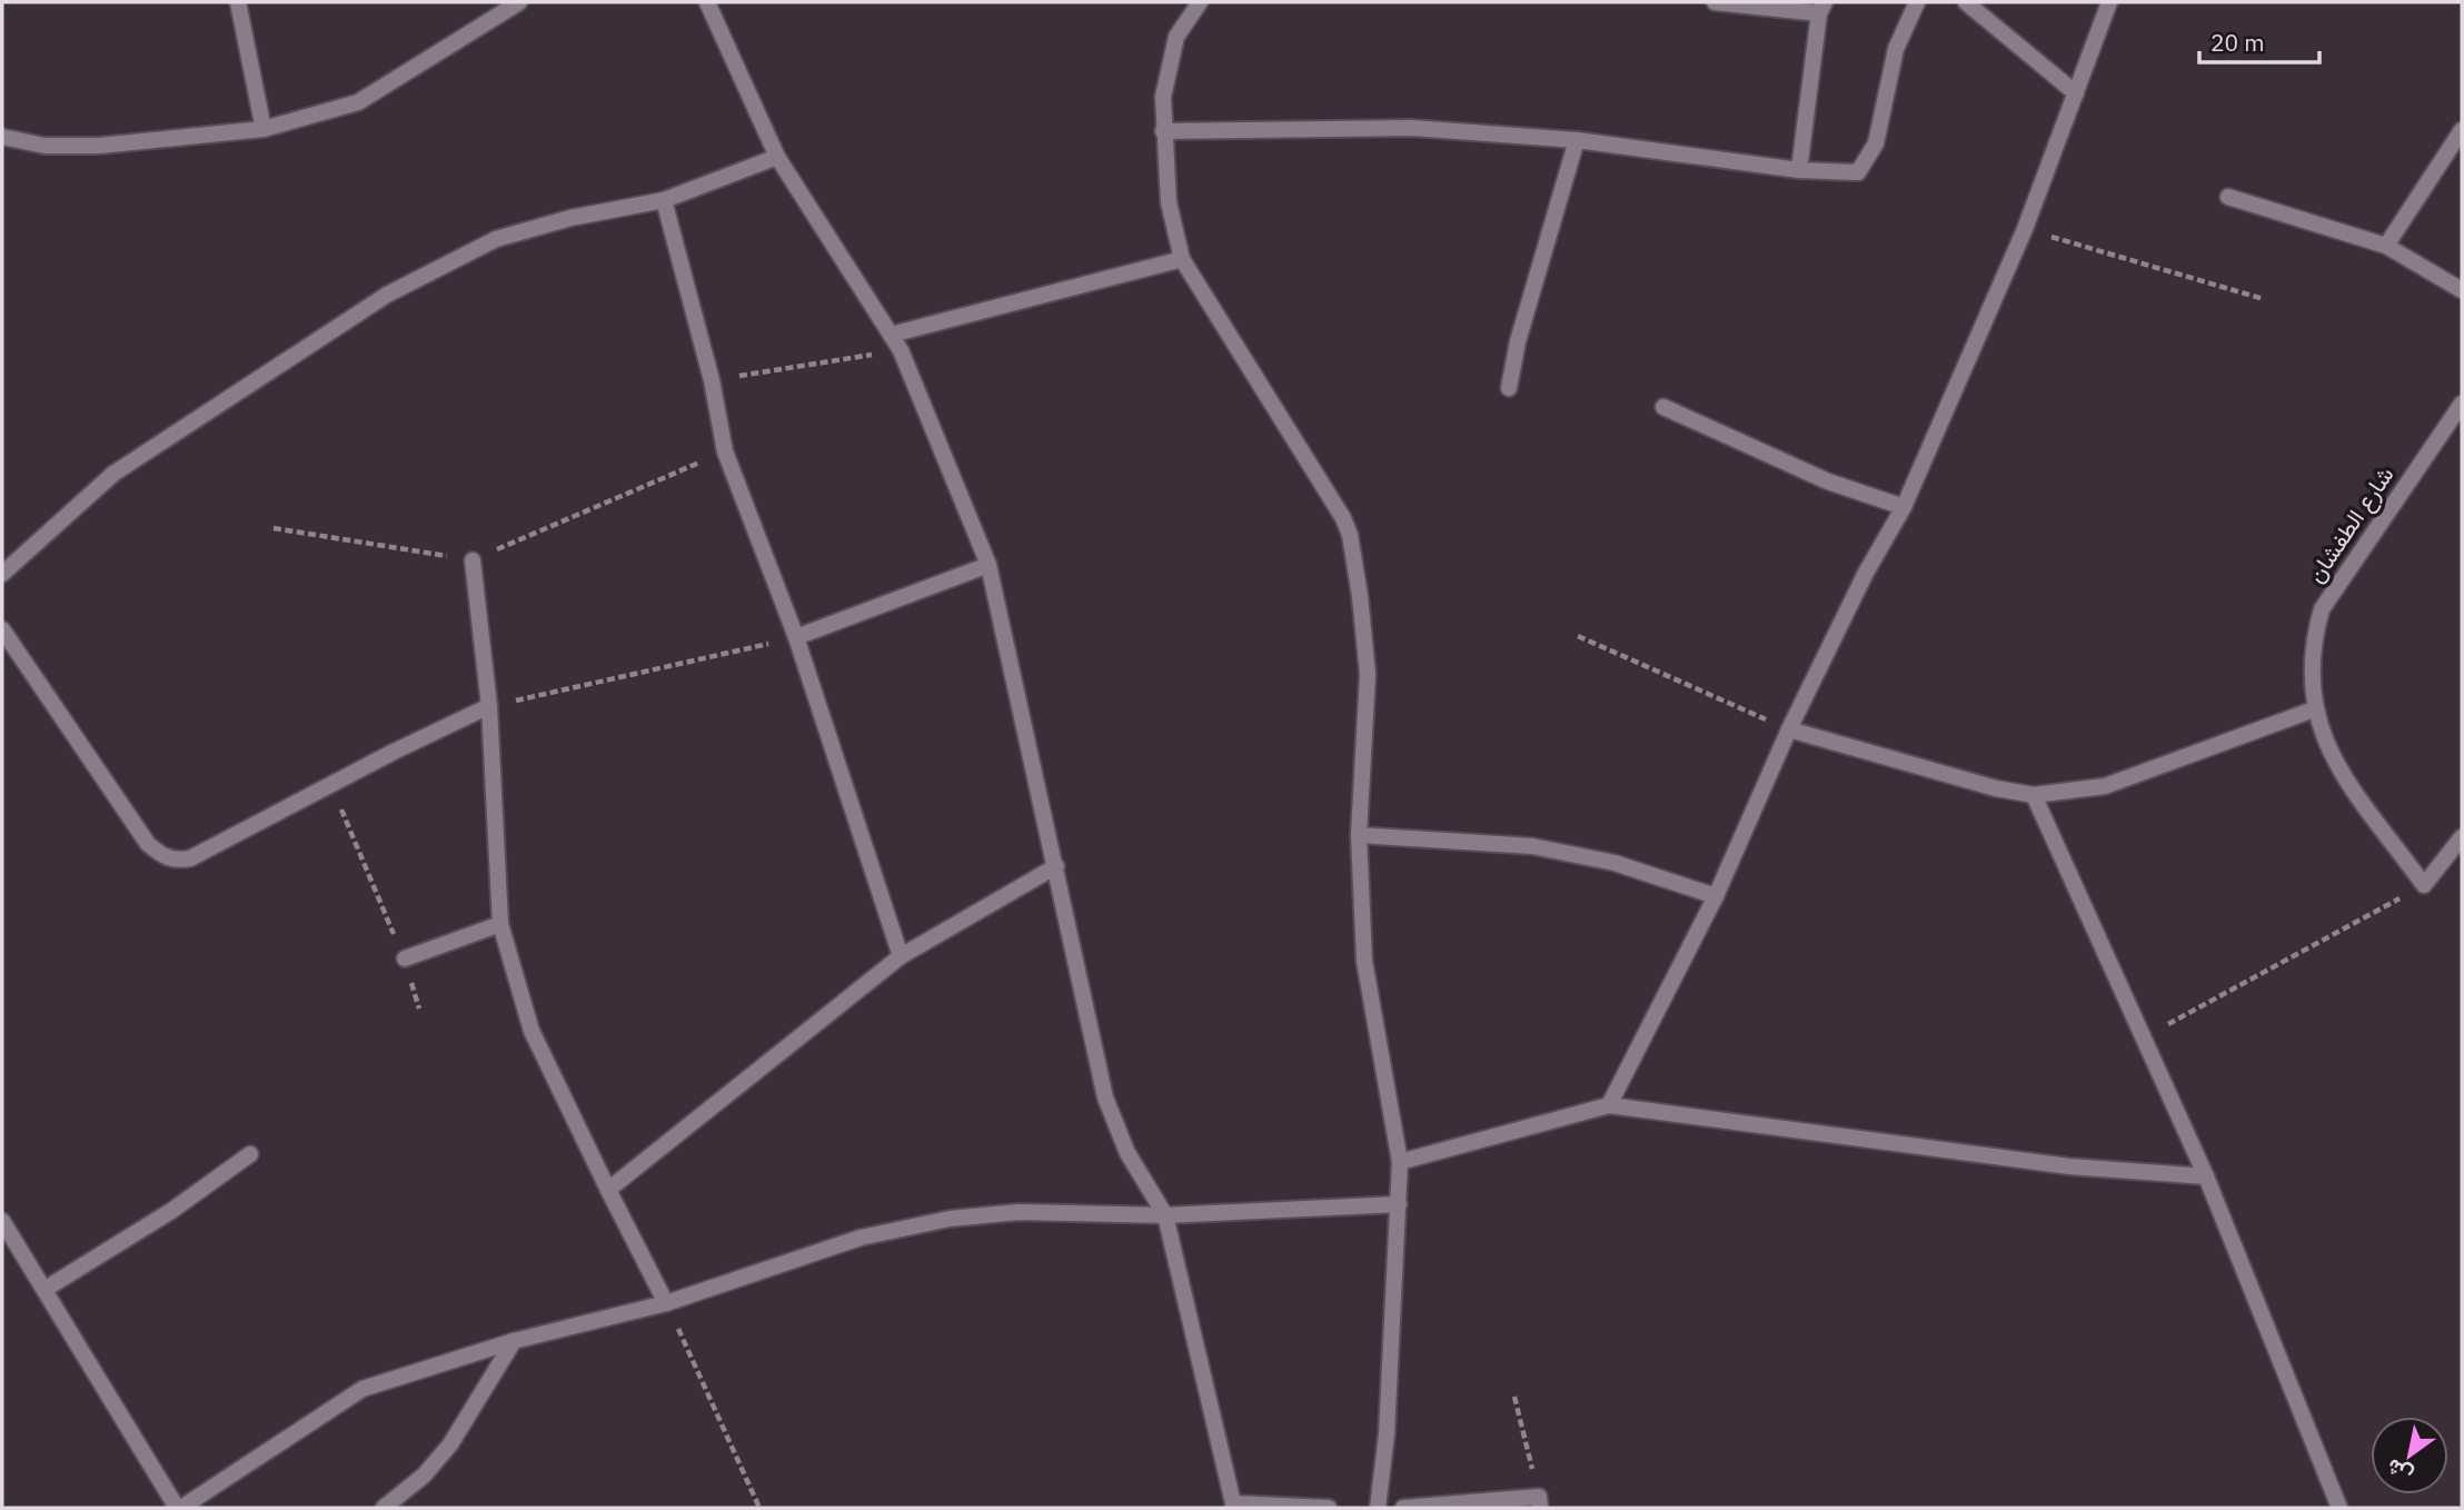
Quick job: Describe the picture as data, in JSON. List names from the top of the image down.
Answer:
{
  "streets": {
    "street": ["شارع الطفشان"]
  },
  "scale_bar": "20 m",
  "north": "bottom left"
}
